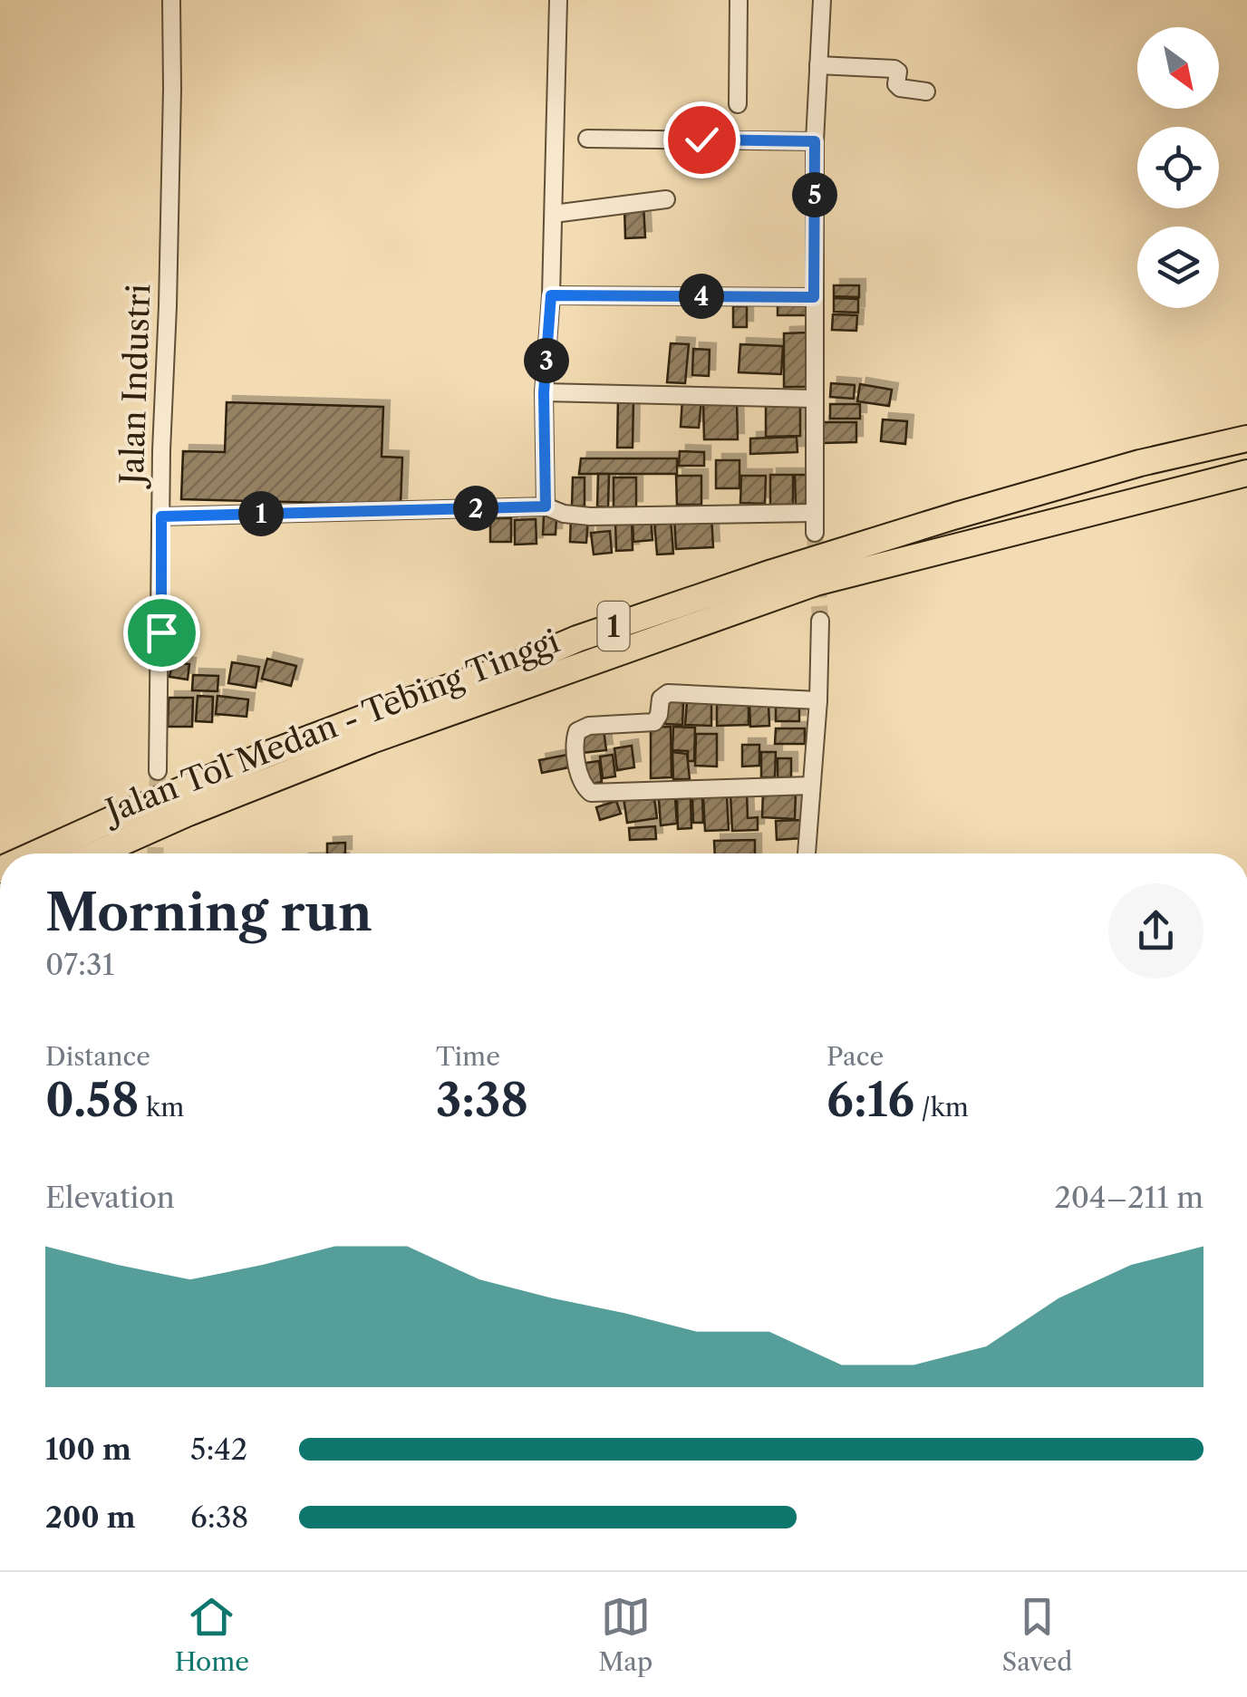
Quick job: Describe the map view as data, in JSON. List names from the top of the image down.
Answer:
{
  "streets": {
    "highway": ["1", "Jalan Tol Medan - Tebing Tinggi"],
    "street": ["Jalan Industri"]
  },
  "north": "bottom right",
  "page": {
    "pins": [
      "5",
      "4",
      "3",
      "2",
      "1"
    ],
    "heading": ["Morning run", "07:31"],
    "stats": [
      ["Distance", "0.58 km"],
      ["Time", "3:38"],
      ["Pace", "6:16 /km"]
    ],
    "chart": ["Elevation", "204–211 m"],
    "list": [
      {
        "name": "100 m",
        "note": "5:42"
      },
      {
        "name": "200 m",
        "note": "6:38"
      }
    ],
    "tabs": ["Home", "Map", "Saved"]
  }
}
